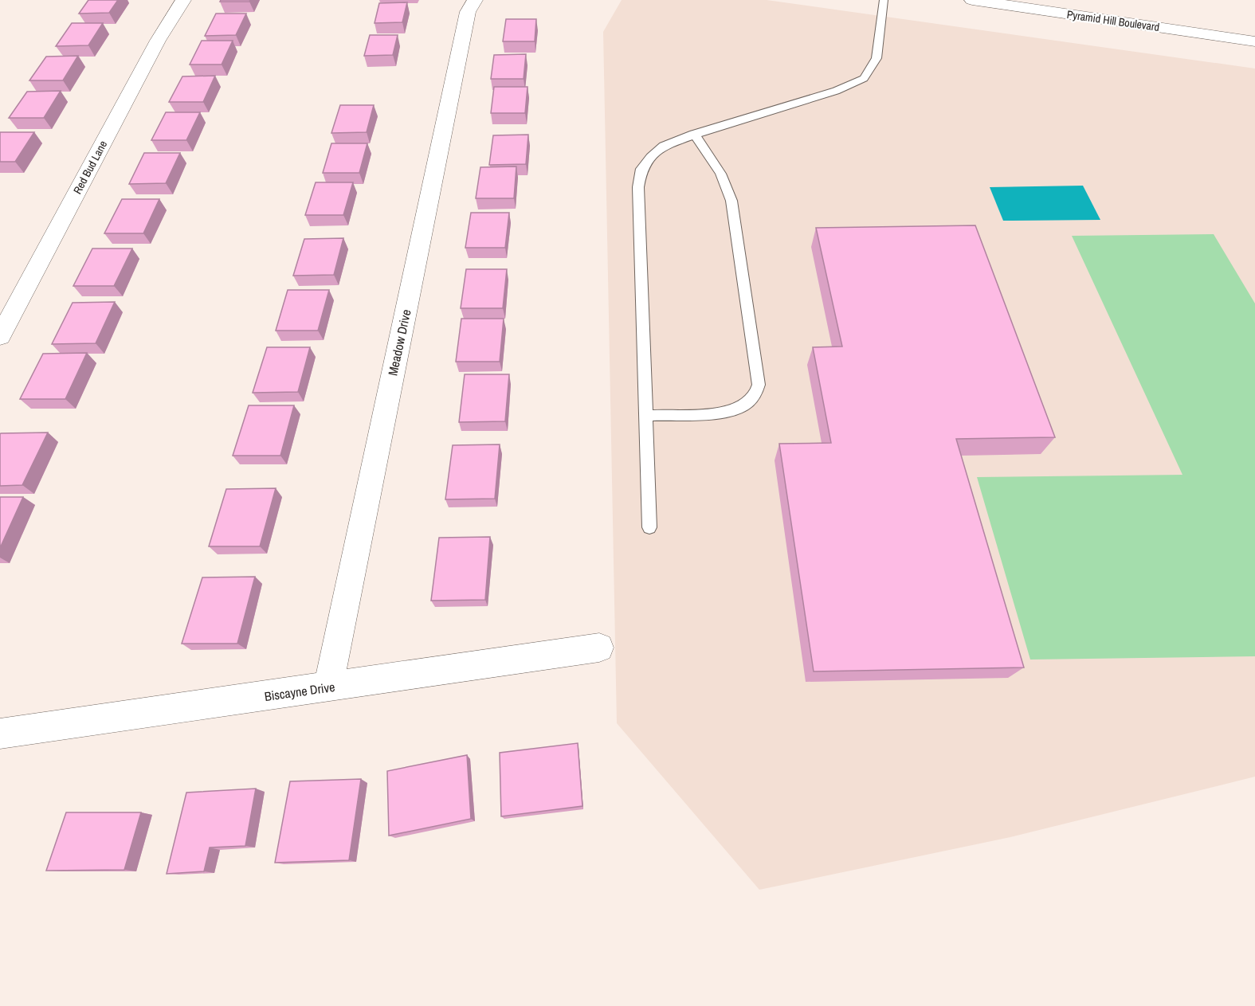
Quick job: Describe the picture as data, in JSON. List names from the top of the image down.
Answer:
{
  "streets": {
    "street": [
      "Pyramid Hill Boulevard",
      "Red Bud Lane",
      "Meadow Drive",
      "Biscayne Drive"
    ]
  },
  "crossings": [
    ["Meadow Drive", "Biscayne Drive"]
  ]
}
